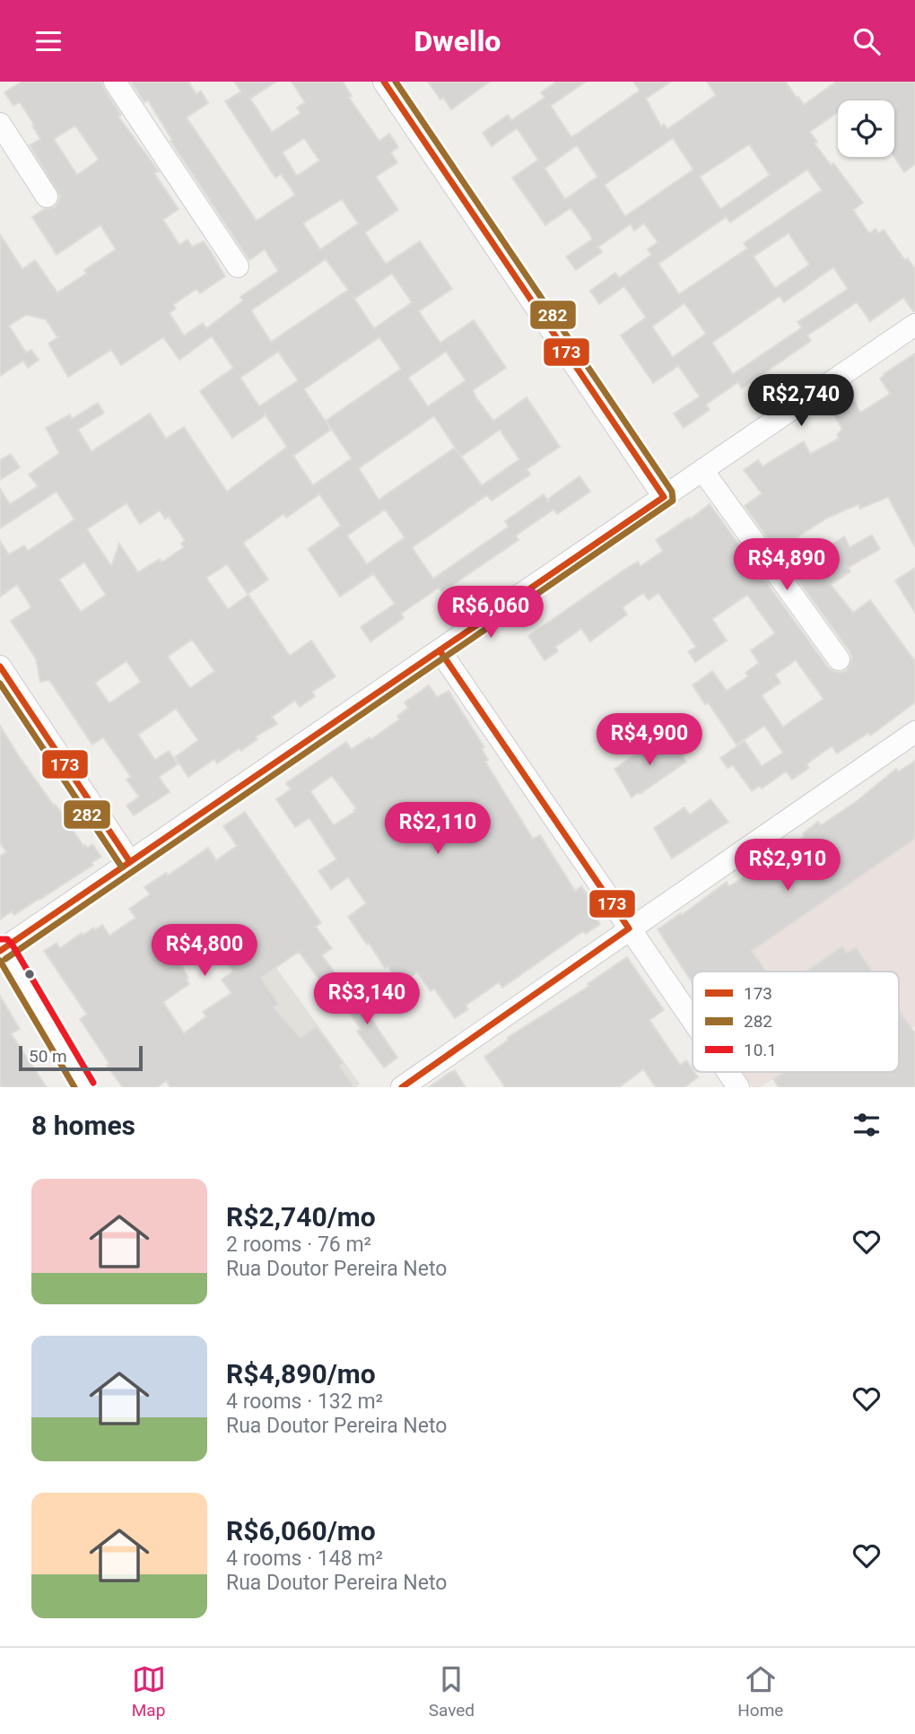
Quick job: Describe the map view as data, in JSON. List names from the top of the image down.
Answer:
{
  "lines": ["transit line 173", "transit line 282", "transit line 10.1"],
  "legend": ["173", "282", "10.1"],
  "scale_bar": "50 m",
  "page": {
    "header": "Dwello",
    "price": [
      "R$2,740",
      "R$4,890",
      "R$6,060",
      "R$4,900",
      "R$2,110",
      "R$2,910",
      "R$4,800",
      "R$3,140"
    ],
    "scale": "50 m",
    "heading": "8 homes",
    "list": [
      {
        "name": "R$2,740/mo",
        "note": "2 rooms · 76 m² · Rua Doutor Pereira Neto"
      },
      {
        "name": "R$4,890/mo",
        "note": "4 rooms · 132 m² · Rua Doutor Pereira Neto"
      },
      {
        "name": "R$6,060/mo",
        "note": "4 rooms · 148 m² · Rua Doutor Pereira Neto"
      }
    ],
    "tabs": ["Map", "Saved", "Home"]
  }
}
